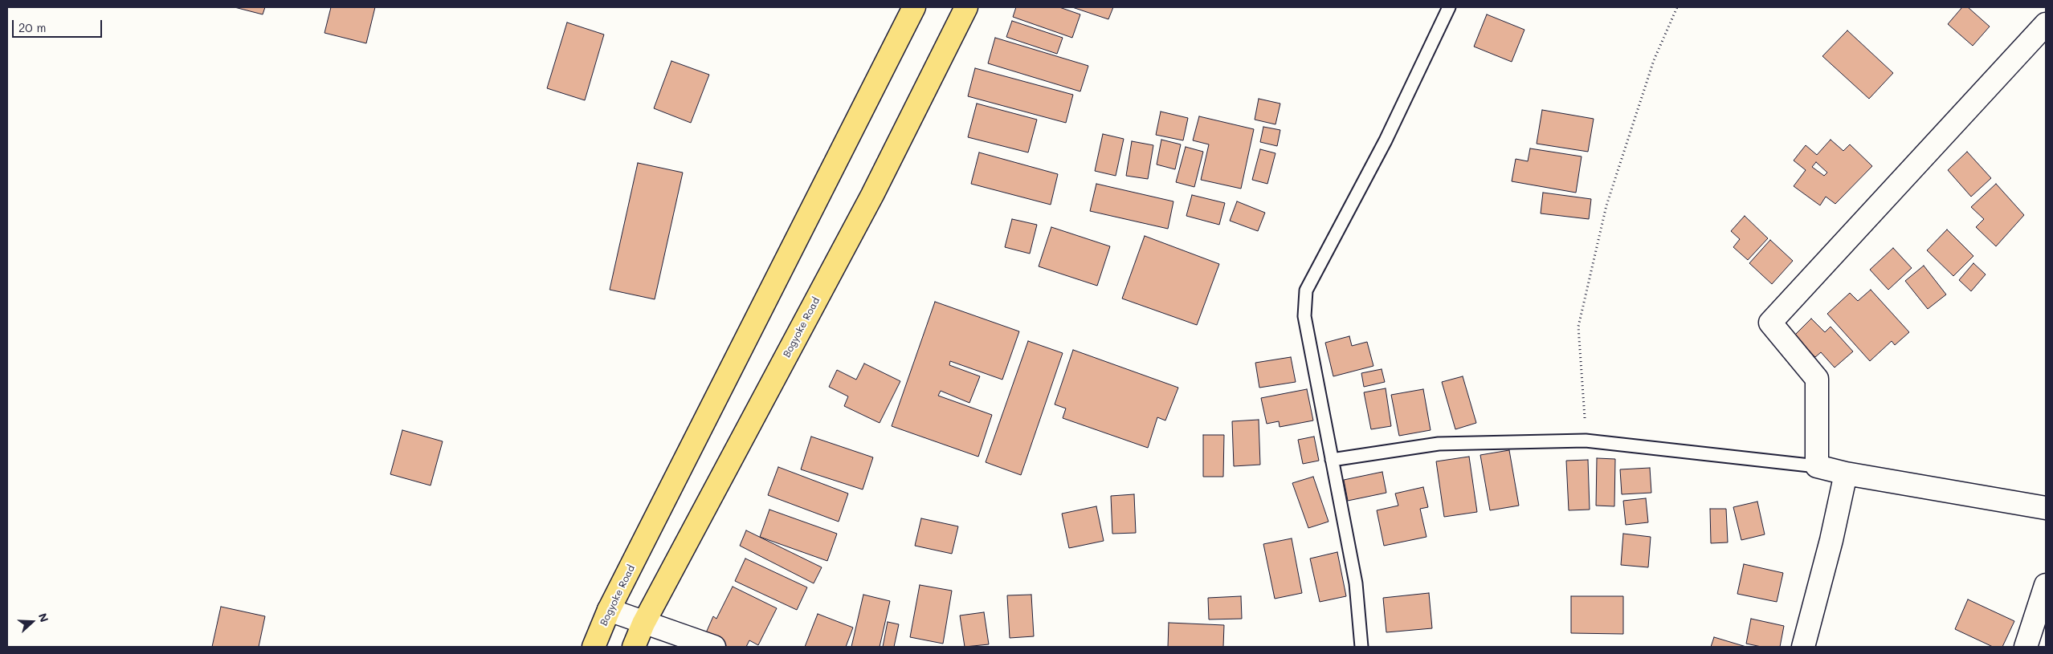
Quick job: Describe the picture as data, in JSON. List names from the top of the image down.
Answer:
{
  "streets": {
    "main road": ["Bogyoke Road"]
  },
  "scale_bar": "20 m",
  "north": "right"
}
